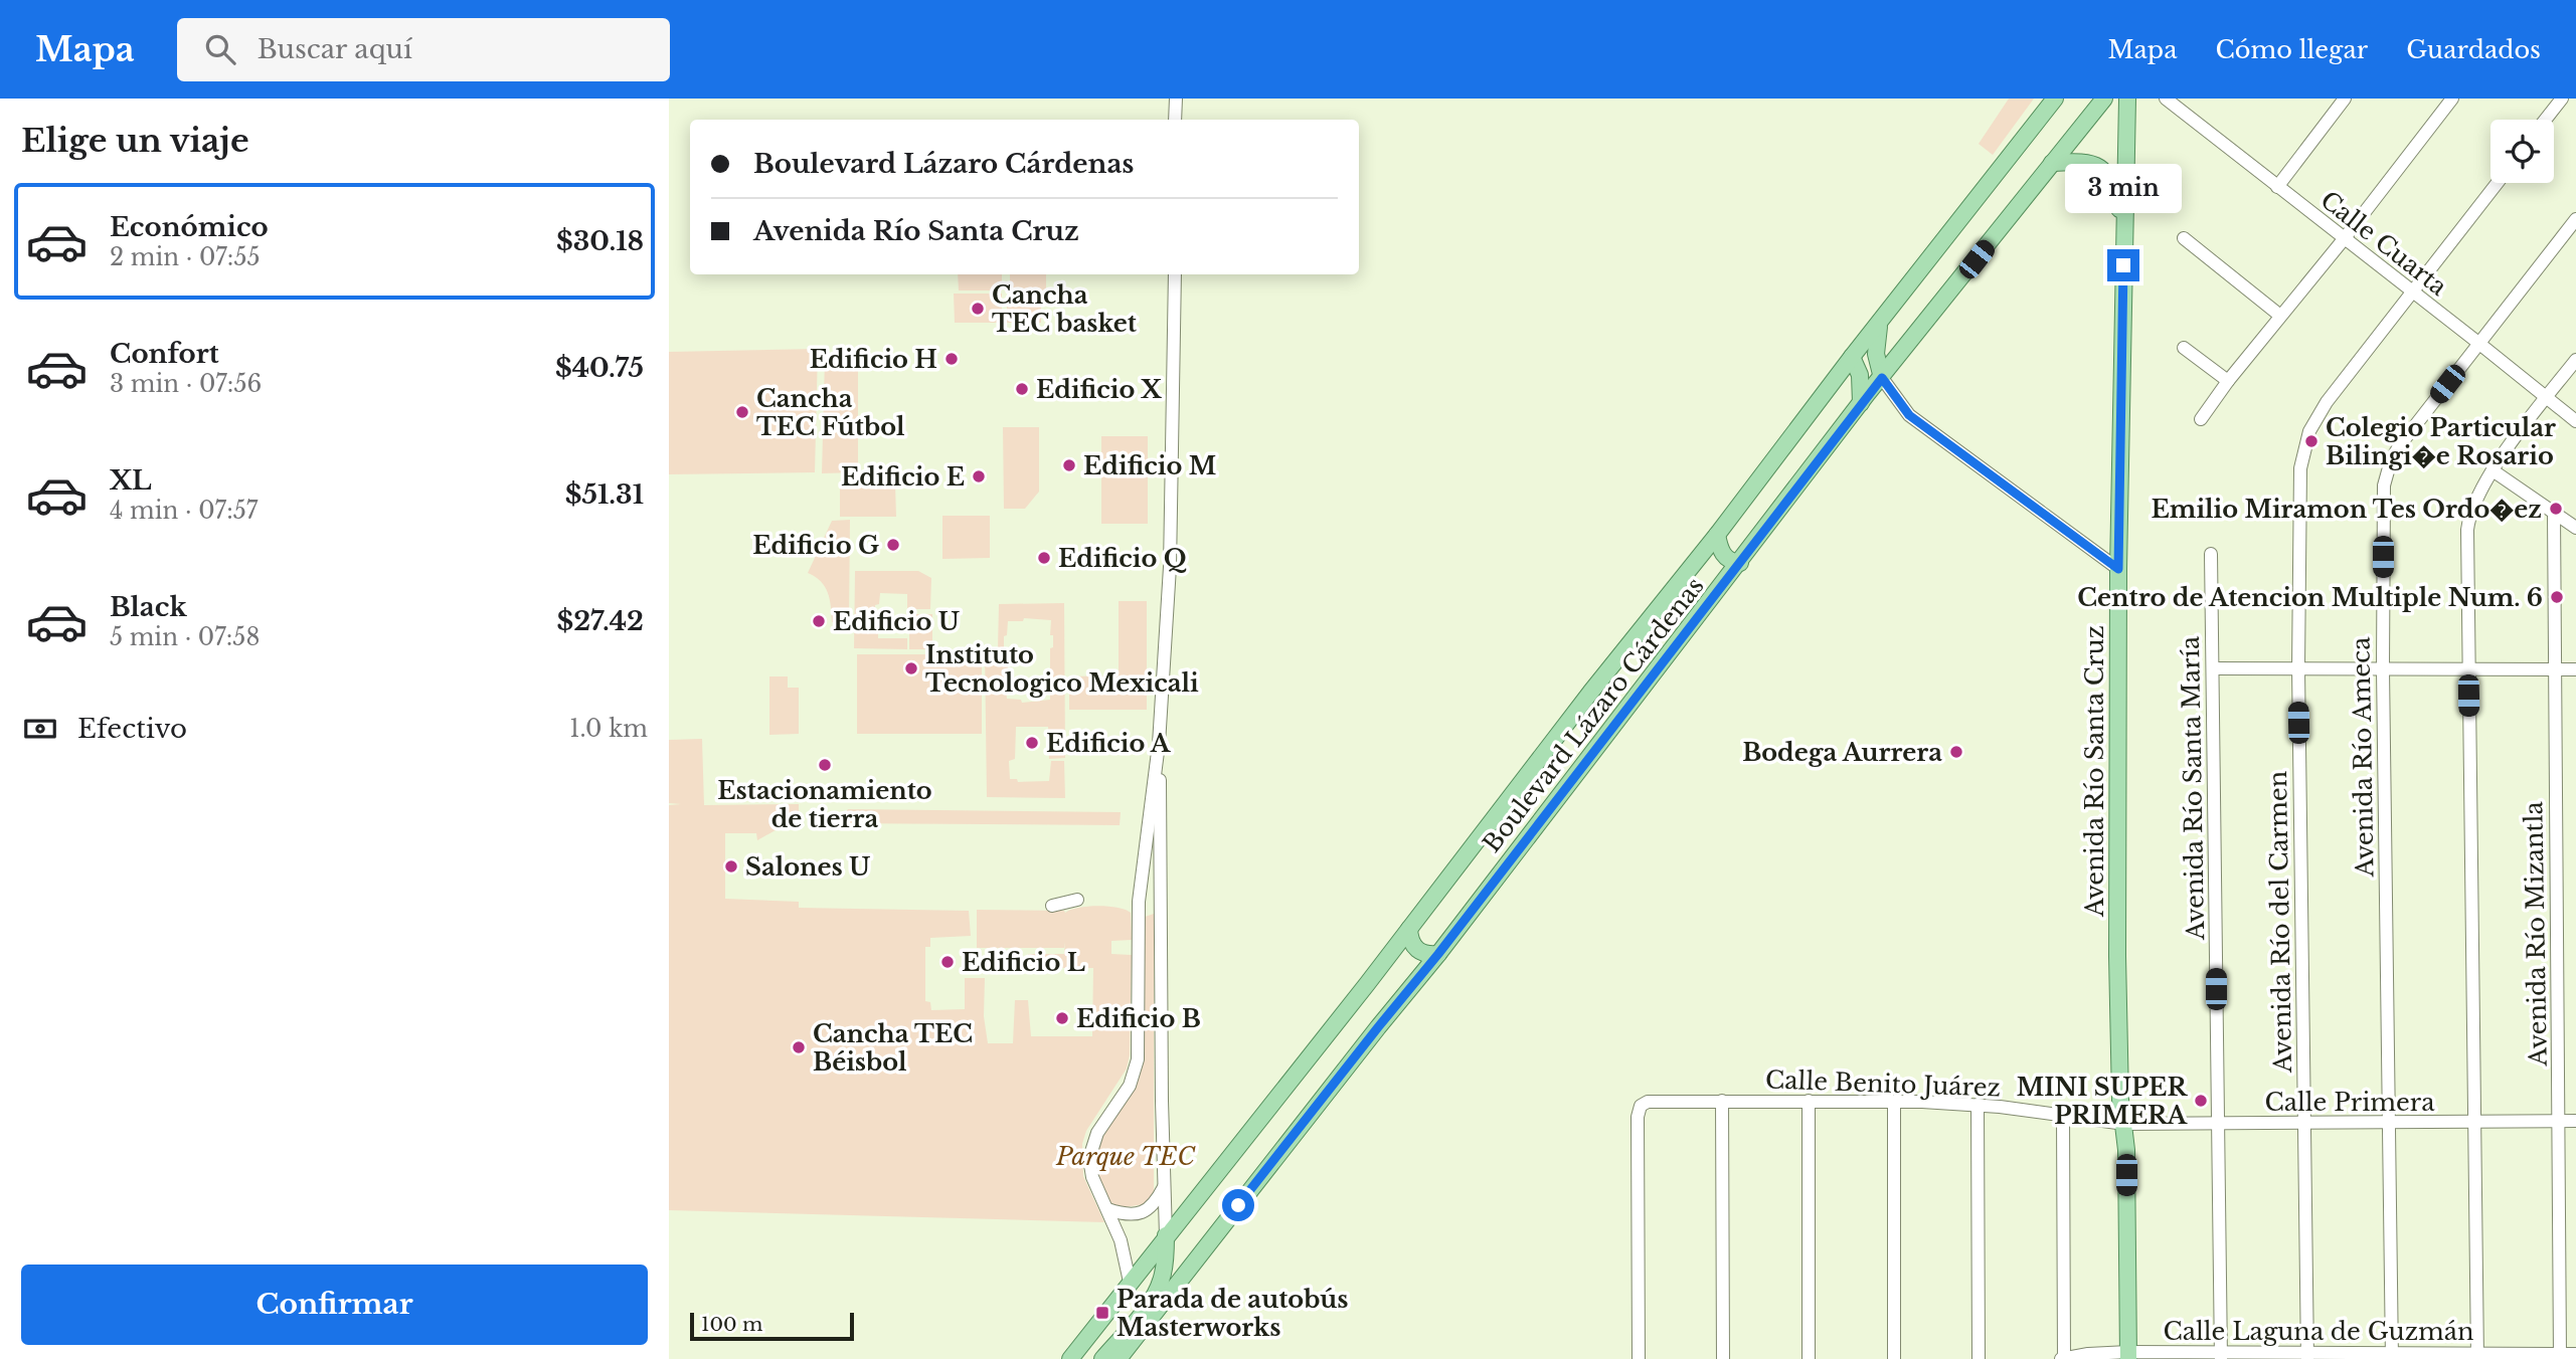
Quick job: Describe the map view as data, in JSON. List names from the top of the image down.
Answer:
{
  "streets": {
    "main road": ["Boulevard Lázaro Cárdenas", "Avenida Río Santa Cruz"],
    "street": [
      "Calle Cuarta",
      "Avenida Río Ameca",
      "Avenida Río Santa María",
      "Avenida Río del Carmen",
      "Avenida Río Mizantla",
      "Calle Benito Juárez",
      "Calle Primera",
      "Calle Laguna de Guzmán"
    ]
  },
  "crossings": [
    ["Calle Cuarta", "Avenida Río Ameca"],
    ["Calle Cuarta", "Avenida Río del Carmen"],
    ["Avenida Río Ameca", "Calle Primera"],
    ["Avenida Río Ameca", "Calle Laguna de Guzmán"],
    ["Avenida Río Santa Cruz", "Calle Benito Juárez"],
    ["Avenida Río Santa Cruz", "Calle Primera"],
    ["Avenida Río Santa Cruz", "Calle Laguna de Guzmán"],
    ["Avenida Río Santa María", "Calle Primera"],
    ["Avenida Río Santa María", "Calle Laguna de Guzmán"],
    ["Avenida Río del Carmen", "Calle Primera"],
    ["Avenida Río del Carmen", "Calle Laguna de Guzmán"],
    ["Avenida Río Mizantla", "Calle Primera"],
    ["Avenida Río Mizantla", "Calle Laguna de Guzmán"],
    ["Calle Benito Juárez", "Calle Primera"]
  ],
  "parks": ["Parque TEC"],
  "places": {
    "other": [
      "Cancha TEC basket",
      "Edificio H",
      "Edificio X",
      "Cancha TEC Fútbol",
      "Colegio Particular Bilingi�e Rosario",
      "Edificio M",
      "Edificio E",
      "Emilio Miramon Tes Ordo�ez",
      "Edificio G",
      "Edificio Q",
      "Centro de Atencion Multiple Num. 6",
      "Edificio U",
      "Instituto Tecnologico Mexicali",
      "Edificio A",
      "Bodega Aurrera",
      "Estacionamiento de tierra",
      "Salones U",
      "Edificio L",
      "Edificio B",
      "Cancha TEC Béisbol",
      "MINI SUPER PRIMERA"
    ],
    "transit": ["Parada de autobús Masterworks"]
  },
  "scale_bar": "100 m",
  "page": {
    "header": "Mapa",
    "search": "Buscar aquí",
    "nav": ["Mapa", "Cómo llegar", "Guardados"],
    "heading": "Elige un viaje",
    "banner": ["Boulevard Lázaro Cárdenas", "Avenida Río Santa Cruz"],
    "bubble": "3 min",
    "list": [
      {
        "name": "Económico",
        "note": "2 min · 07:55",
        "value": "$30.18"
      },
      {
        "name": "Confort",
        "note": "3 min · 07:56",
        "value": "$40.75"
      },
      {
        "name": "XL",
        "note": "4 min · 07:57",
        "value": "$51.31"
      },
      {
        "name": "Black",
        "note": "5 min · 07:58",
        "value": "$27.42"
      }
    ],
    "pay": ["Efectivo", "1.0 km"],
    "buttons": "Confirmar",
    "scale": "100 m"
  }
}
